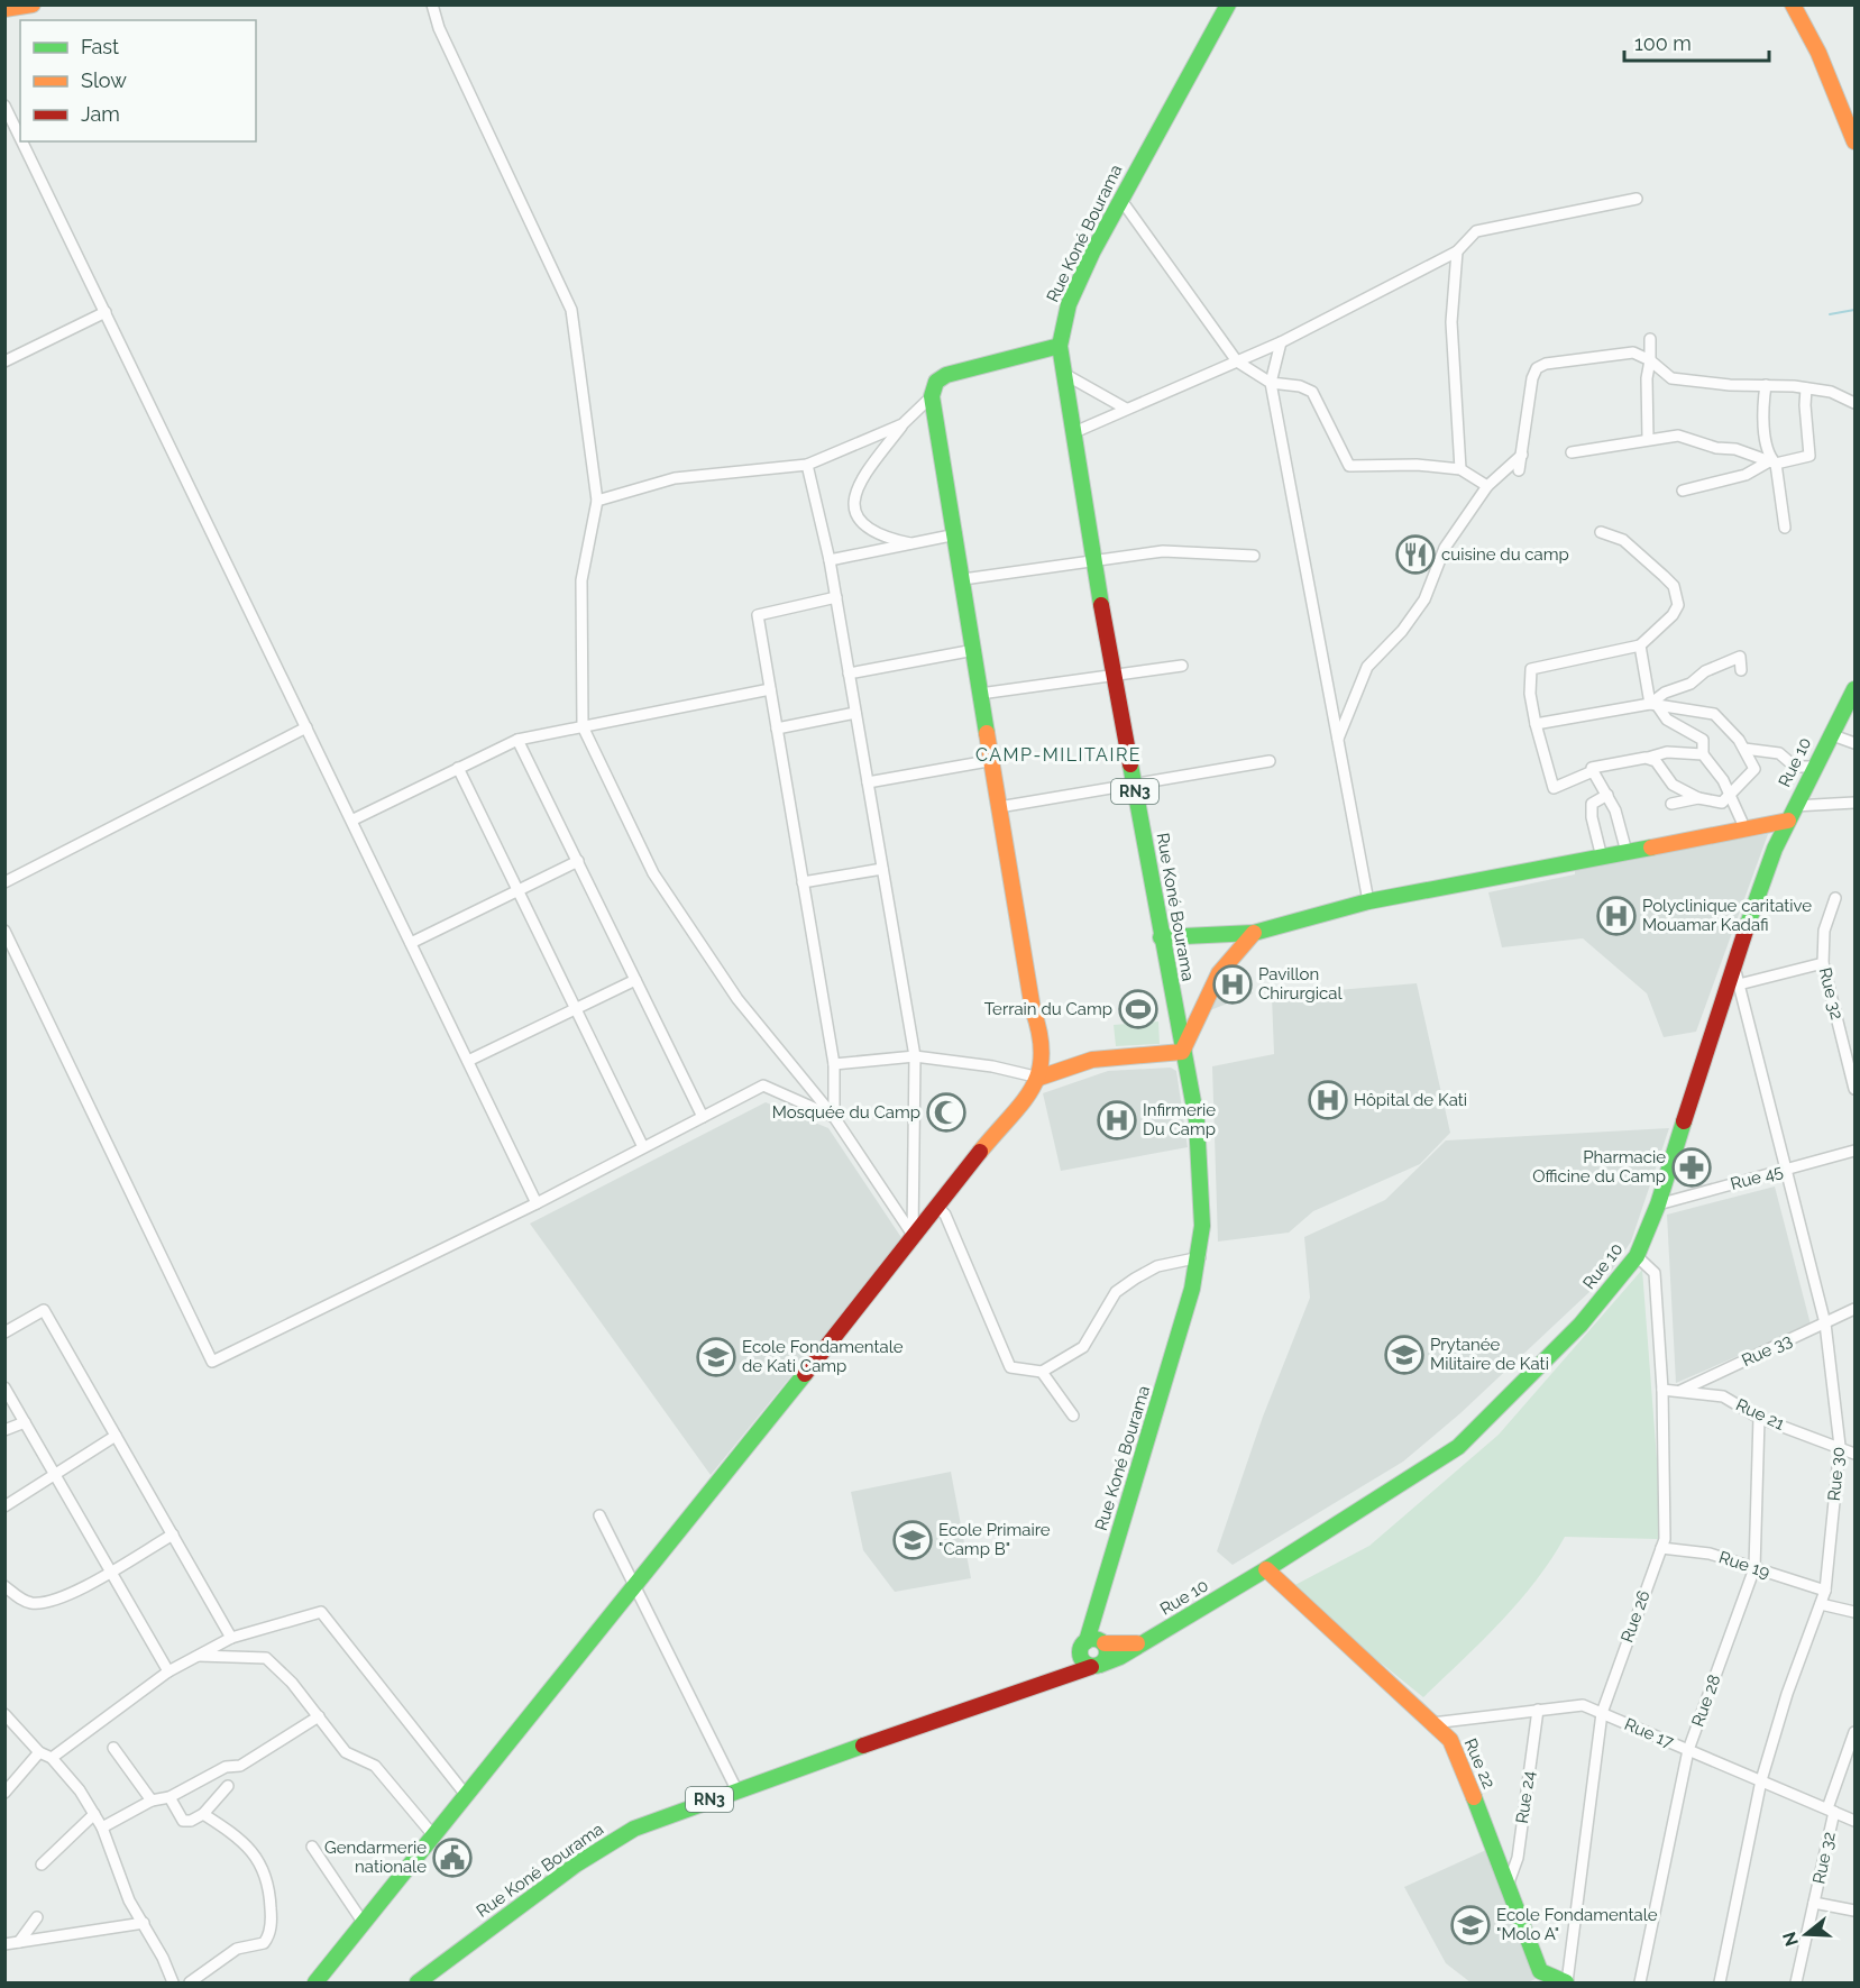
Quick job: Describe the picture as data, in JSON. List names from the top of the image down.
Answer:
{
  "streets": {
    "main road": [
      "Rue Koné Bourama",
      "Rue 10",
      "RN3",
      "Rue 22"
    ],
    "street": [
      "Rue 32",
      "Rue 45",
      "Rue 33",
      "Rue 21",
      "Rue 30",
      "Rue 19",
      "Rue 26",
      "Rue 28",
      "Rue 17",
      "Rue 24"
    ]
  },
  "crossings": [
    ["Rue Koné Bourama", "Rue 10"],
    ["Rue 10", "Rue 45"],
    ["Rue 10", "Rue 30"],
    ["Rue 10", "Rue 26"],
    ["Rue 10", "Rue 22"],
    ["Rue 32", "Rue 17"],
    ["Rue 45", "Rue 30"],
    ["Rue 33", "Rue 21"],
    ["Rue 33", "Rue 30"],
    ["Rue 21", "Rue 30"],
    ["Rue 21", "Rue 26"],
    ["Rue 21", "Rue 28"],
    ["Rue 30", "Rue 19"],
    ["Rue 30", "Rue 17"],
    ["Rue 19", "Rue 26"],
    ["Rue 19", "Rue 28"],
    ["Rue 26", "Rue 17"],
    ["Rue 26", "Rue 22"],
    ["Rue 28", "Rue 17"],
    ["Rue 17", "Rue 22"],
    ["Rue 17", "Rue 24"],
    ["Rue 22", "Rue 24"]
  ],
  "districts": ["CAMP-MILITAIRE"],
  "places": {
    "restaurant": ["cuisine du camp"],
    "hospital": [
      "Polyclinique caritative Mouamar Kadafi",
      "Pavillon Chirurgical",
      "Hôpital de Kati",
      "Infirmerie Du Camp"
    ],
    "sports": ["Terrain du Camp"],
    "mosque": ["Mosquée du Camp"],
    "pharmacy": ["Pharmacie Officine du Camp"],
    "school or university": [
      "Prytanée Militaire de Kati",
      "Ecole Fondamentale de Kati Camp",
      "Ecole Primaire \"Camp B\"",
      "Ecole Fondamentale \"Molo A\""
    ],
    "public building": ["Gendarmerie nationale"]
  },
  "legend": ["Fast", "Slow", "Jam"],
  "scale_bar": "100 m",
  "north": "left"
}
